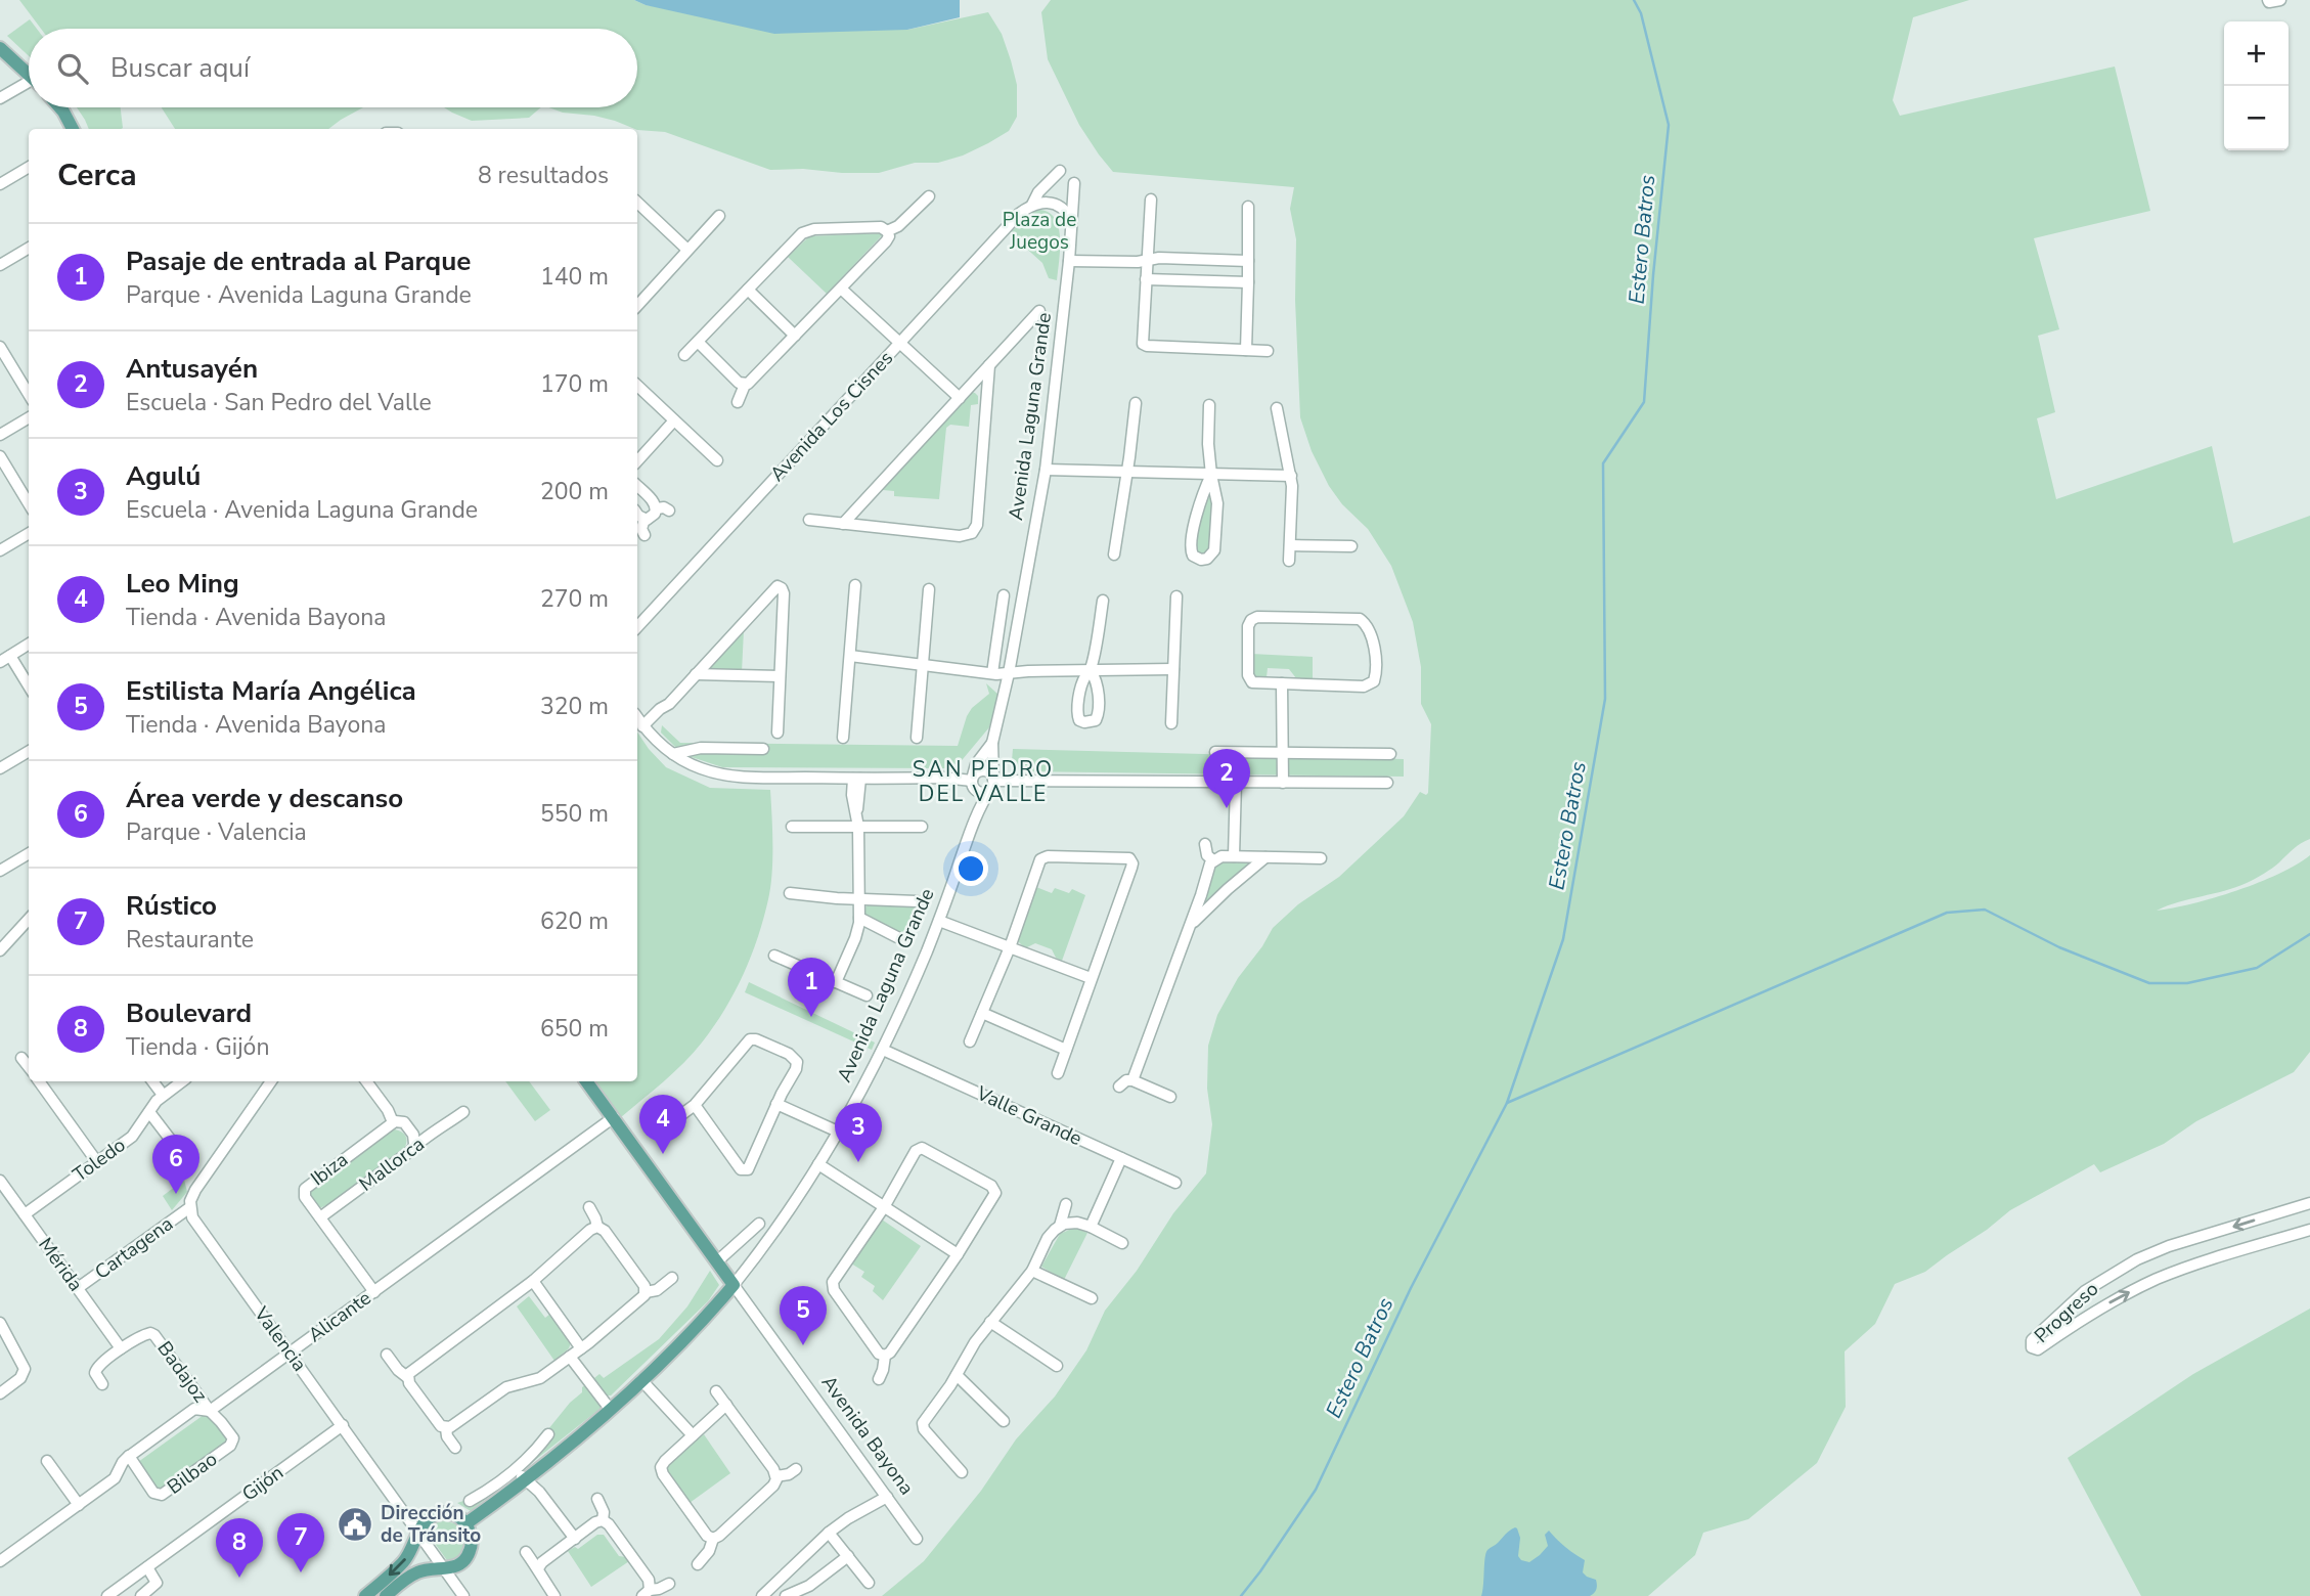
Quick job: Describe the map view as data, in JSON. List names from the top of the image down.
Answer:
{
  "streets": {
    "main road": ["Avenida Laguna Grande", "Avenida Bayona"],
    "street": [
      "Avenida Los Cisnes",
      "Valle Grande",
      "Toledo",
      "Mallorca",
      "Ibiza",
      "Cartagena",
      "Mérida",
      "Progreso",
      "Alicante",
      "Valencia",
      "Badajoz",
      "Bilbao",
      "Gijón"
    ]
  },
  "crossings": [
    ["Avenida Laguna Grande", "Valle Grande"],
    ["Avenida Laguna Grande", "Valencia"],
    ["Avenida Laguna Grande", "Avenida Bayona"],
    ["Toledo", "Mérida"],
    ["Mallorca", "Ibiza"],
    ["Ibiza", "Alicante"],
    ["Cartagena", "Mérida"],
    ["Cartagena", "Valencia"],
    ["Mérida", "Badajoz"],
    ["Alicante", "Valencia"],
    ["Alicante", "Badajoz"],
    ["Alicante", "Avenida Bayona"],
    ["Alicante", "Bilbao"],
    ["Valencia", "Gijón"],
    ["Badajoz", "Bilbao"]
  ],
  "districts": ["SAN PEDRO DEL VALLE"],
  "water": ["Estero Batros"],
  "parks": ["Plaza de Juegos"],
  "places": {
    "public building": ["Dirección de Tránsito"]
  },
  "page": {
    "map_buttons": ["+", "−"],
    "search": "Buscar aquí",
    "heading": ["Cerca", "8 resultados"],
    "list": [
      {
        "mark": "1",
        "name": "Pasaje de entrada al Parque",
        "note": "Parque · Avenida Laguna Grande",
        "value": "140 m"
      },
      {
        "mark": "2",
        "name": "Antusayén",
        "note": "Escuela · San Pedro del Valle",
        "value": "170 m"
      },
      {
        "mark": "3",
        "name": "Agulú",
        "note": "Escuela · Avenida Laguna Grande",
        "value": "200 m"
      },
      {
        "mark": "4",
        "name": "Leo Ming",
        "note": "Tienda · Avenida Bayona",
        "value": "270 m"
      },
      {
        "mark": "5",
        "name": "Estilista María Angélica",
        "note": "Tienda · Avenida Bayona",
        "value": "320 m"
      },
      {
        "mark": "6",
        "name": "Área verde y descanso",
        "note": "Parque · Valencia",
        "value": "550 m"
      },
      {
        "mark": "7",
        "name": "Rústico",
        "note": "Restaurante",
        "value": "620 m"
      },
      {
        "mark": "8",
        "name": "Boulevard",
        "note": "Tienda · Gijón",
        "value": "650 m"
      }
    ],
    "pins": [
      "2",
      "1",
      "4",
      "3",
      "6",
      "5",
      "7",
      "8"
    ]
  }
}
